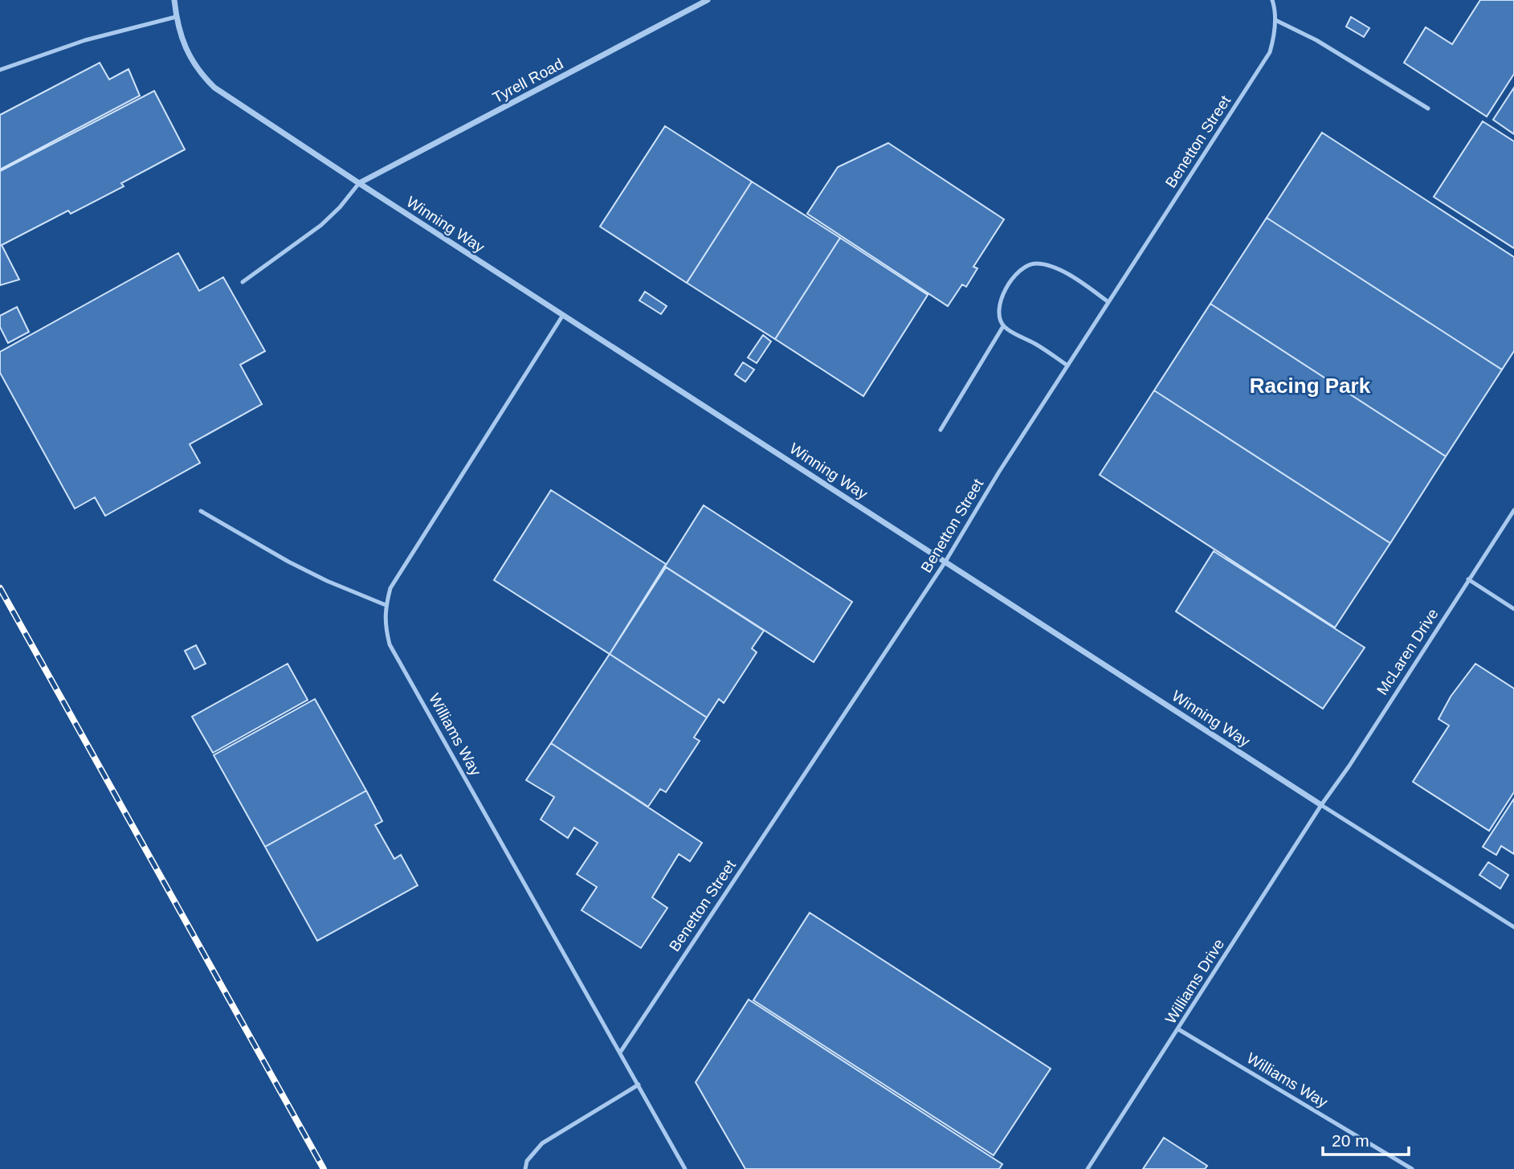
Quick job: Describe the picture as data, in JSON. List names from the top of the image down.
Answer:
{
  "streets": {
    "street": ["Tyrell Road", "Winning Way"],
    "lane": [
      "Benetton Street",
      "McLaren Drive",
      "Williams Way",
      "Williams Drive"
    ]
  },
  "crossings": [
    ["Tyrell Road", "Winning Way"],
    ["Benetton Street", "Winning Way"],
    ["Benetton Street", "Williams Way"],
    ["Winning Way", "McLaren Drive"],
    ["Winning Way", "Williams Way"],
    ["Winning Way", "Williams Drive"],
    ["McLaren Drive", "Williams Drive"],
    ["Williams Way", "Williams Drive"]
  ],
  "districts": ["Racing Park"],
  "scale_bar": "20 m"
}
